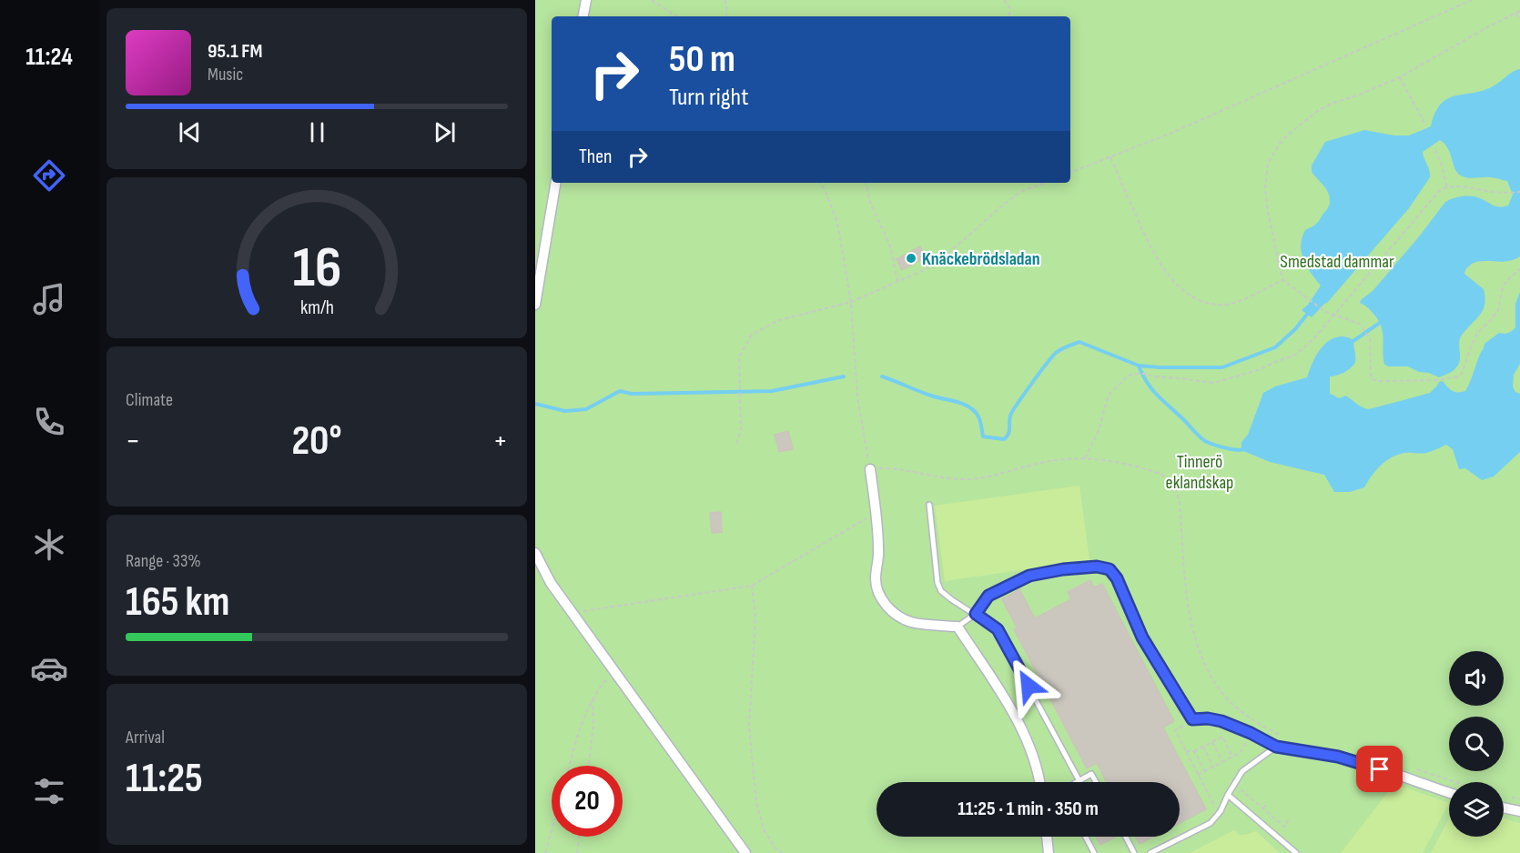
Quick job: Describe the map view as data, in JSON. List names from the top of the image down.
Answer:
{
  "parks": ["Smedstad dammar", "Tinnerö eklandskap"],
  "places": ["Knäckebrödsladan"],
  "page": {
    "tabs": "11:24",
    "turn": ["50 m", "Turn right"],
    "song": ["95.1 FM", "Music"],
    "then": "Then",
    "tile": [
      "Climate",
      ["Range · 33%", "165 km"],
      ["Arrival", "11:25"]
    ],
    "heat": ["−", "20°", "+"],
    "limit": "20",
    "trip": "11:25 · 1 min · 350 m",
    "gauge": ["16", "km/h"]
  }
}
